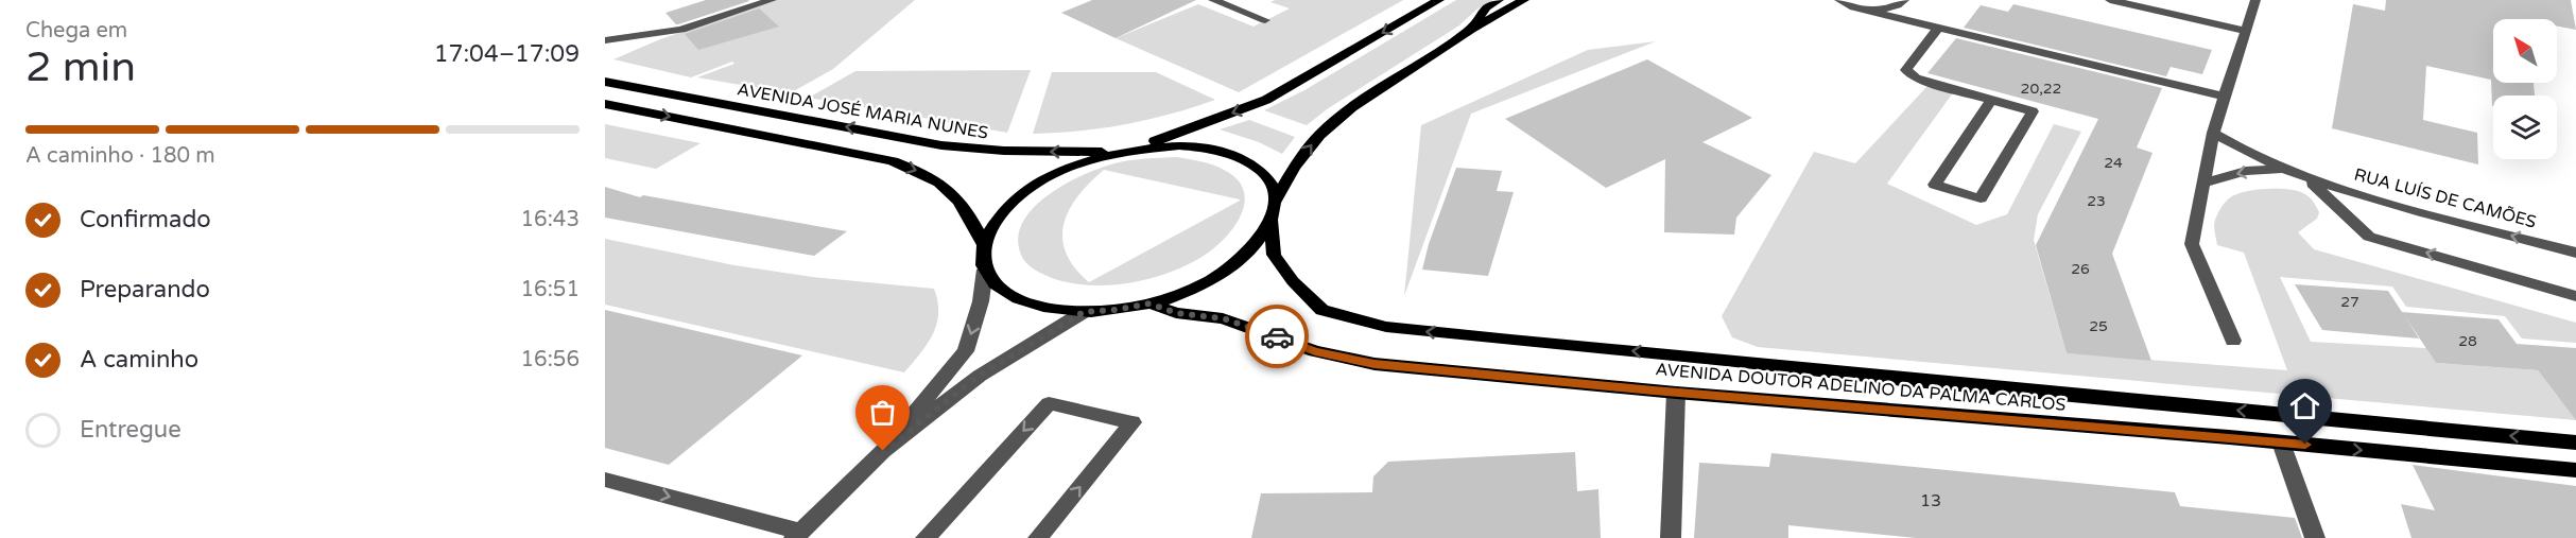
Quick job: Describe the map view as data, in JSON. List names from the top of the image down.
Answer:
{
  "streets": {
    "main road": ["AVENIDA JOSÉ MARIA NUNES", "AVENIDA DOUTOR ADELINO DA PALMA CARLOS"],
    "street": ["RUA LUÍS DE CAMÕES"]
  },
  "one_way": ["RUA LUÍS DE CAMÕES"],
  "house_numbers": [
    "20,22",
    "24",
    "23",
    "26",
    "27",
    "25",
    "28",
    "13"
  ],
  "north": "top left",
  "page": {
    "heading": ["2 min", "Chega em", "17:04–17:09"],
    "bar": "A caminho · 180 m",
    "list": [
      ["Confirmado", "16:43"],
      ["Preparando", "16:51"],
      ["A caminho", "16:56"],
      "Entregue"
    ]
  }
}
